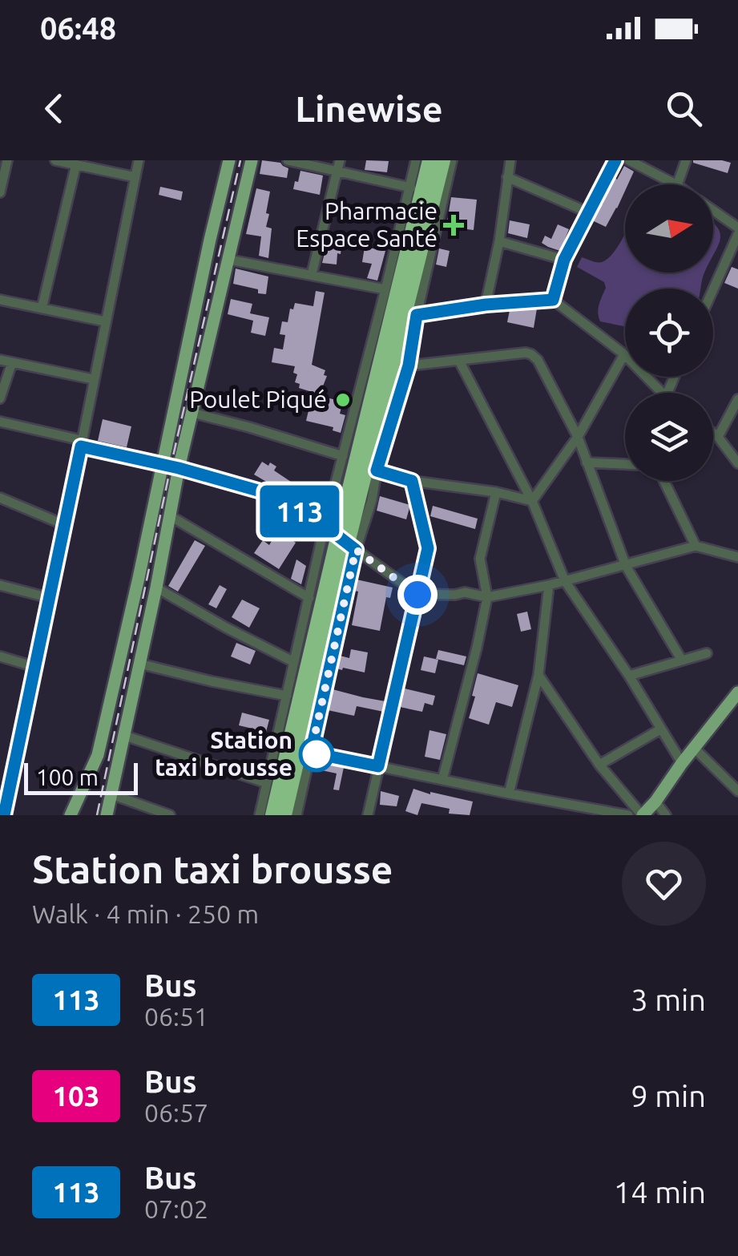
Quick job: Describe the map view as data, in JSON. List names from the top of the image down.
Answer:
{
  "places": {
    "health": ["Pharmacie Espace Santé"],
    "other": ["Poulet Piqué", "Station taxi brousse"]
  },
  "lines": ["bus line 113"],
  "scale_bar": "100 m",
  "north": "right",
  "page": {
    "status": "06:48",
    "header": "Linewise",
    "on_map": "113",
    "scale": "100 m",
    "heading": ["Station taxi brousse", "Walk · 4 min · 250 m"],
    "list": [
      {
        "mark": "113",
        "name": "Bus",
        "note": "06:51",
        "value": "3 min"
      },
      {
        "mark": "103",
        "name": "Bus",
        "note": "06:57",
        "value": "9 min"
      },
      {
        "mark": "113",
        "name": "Bus",
        "note": "07:02",
        "value": "14 min"
      }
    ]
  }
}
